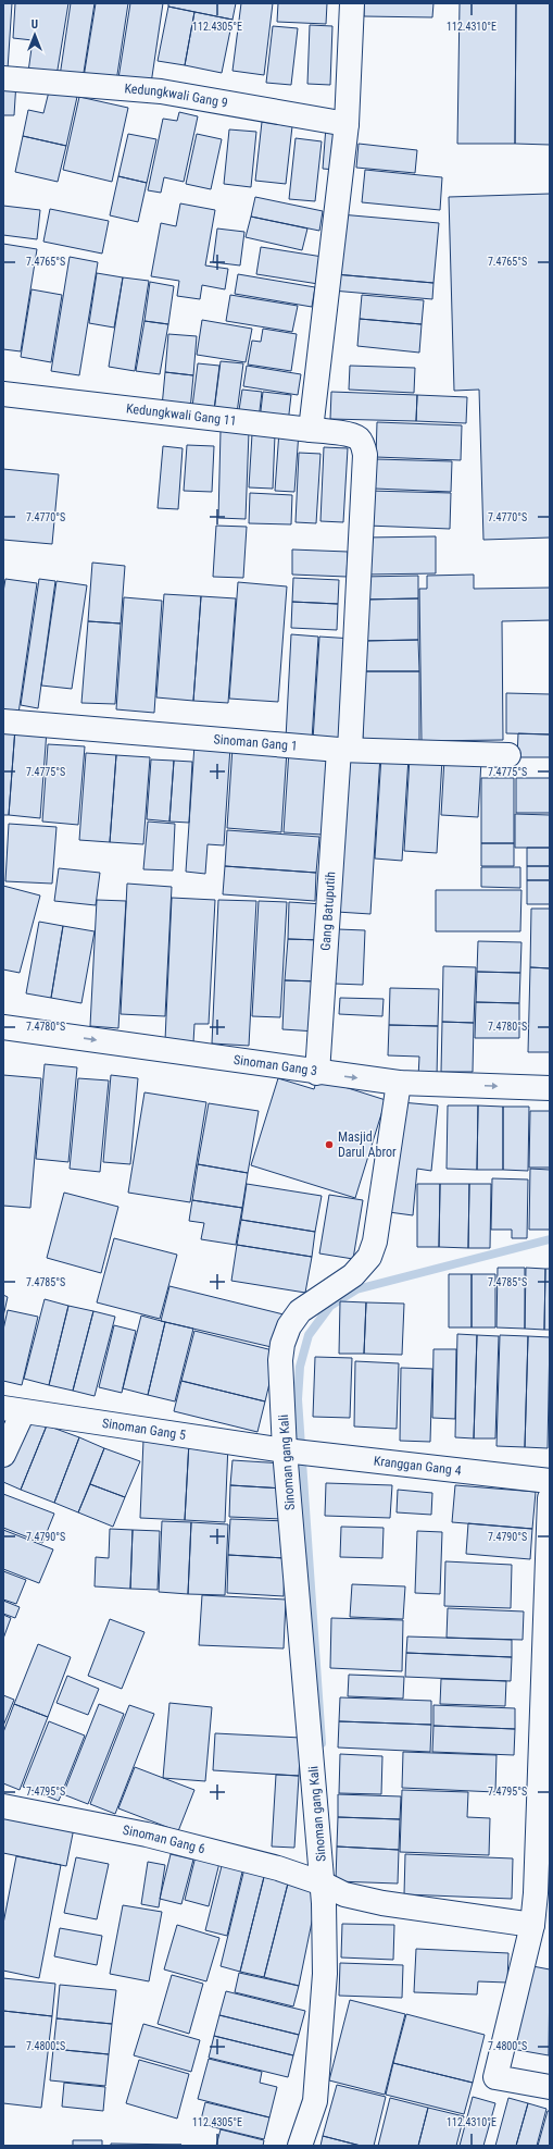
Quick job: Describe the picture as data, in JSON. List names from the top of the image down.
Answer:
{
  "streets": {
    "street": [
      "Kedungkwali Gang 9",
      "Kedungkwali Gang 11",
      "Sinoman Gang 1",
      "Gang Batuputih",
      "Sinoman Gang 3",
      "Sinoman Gang 5",
      "Sinoman gang Kali",
      "Kranggan Gang 4",
      "Sinoman Gang 6"
    ]
  },
  "crossings": [
    ["Kedungkwali Gang 11", "Gang Batuputih"],
    ["Sinoman Gang 1", "Gang Batuputih"],
    ["Gang Batuputih", "Sinoman Gang 3"],
    ["Sinoman Gang 3", "Sinoman gang Kali"],
    ["Sinoman Gang 5", "Sinoman gang Kali"],
    ["Sinoman Gang 5", "Kranggan Gang 4"],
    ["Sinoman gang Kali", "Kranggan Gang 4"],
    ["Sinoman gang Kali", "Sinoman Gang 6"]
  ],
  "one_way": ["Sinoman Gang 3"],
  "places": ["Masjid Darul Abror"],
  "north": "top",
  "coordinates": [
    "112.4305°E",
    "112.4310°E",
    "7.4765°S",
    "7.4770°S",
    "7.4775°S",
    "7.4780°S",
    "7.4785°S",
    "7.4790°S",
    "7.4795°S",
    "7.4800°S"
  ]
}
